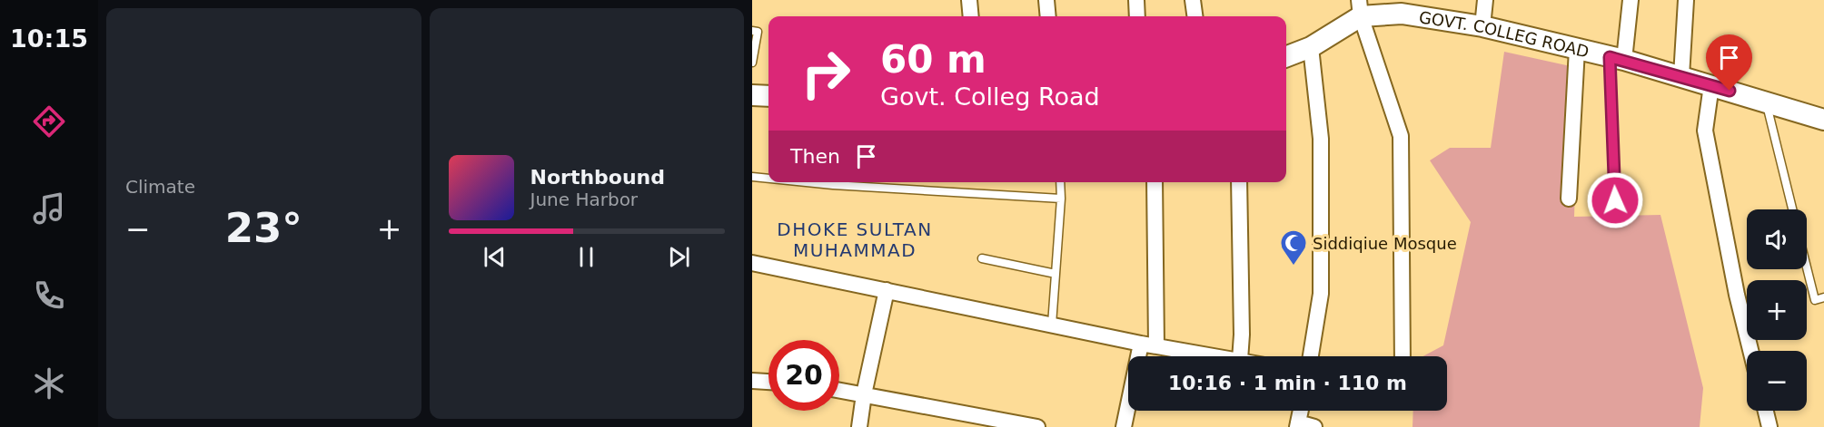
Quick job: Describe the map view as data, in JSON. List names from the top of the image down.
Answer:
{
  "streets": {
    "street": ["GOVT. COLLEG ROAD"]
  },
  "districts": ["DHOKE SULTAN MUHAMMAD"],
  "places": {
    "mosque": ["Siddiqiue Mosque"]
  },
  "page": {
    "tabs": "10:15",
    "tile": "Climate",
    "turn": ["60 m", "Govt. Colleg Road"],
    "then": "Then",
    "song": ["Northbound", "June Harbor"],
    "heat": ["−", "23°", "+"],
    "map_buttons": ["+", "−"],
    "limit": "20",
    "trip": "10:16 · 1 min · 110 m"
  }
}
